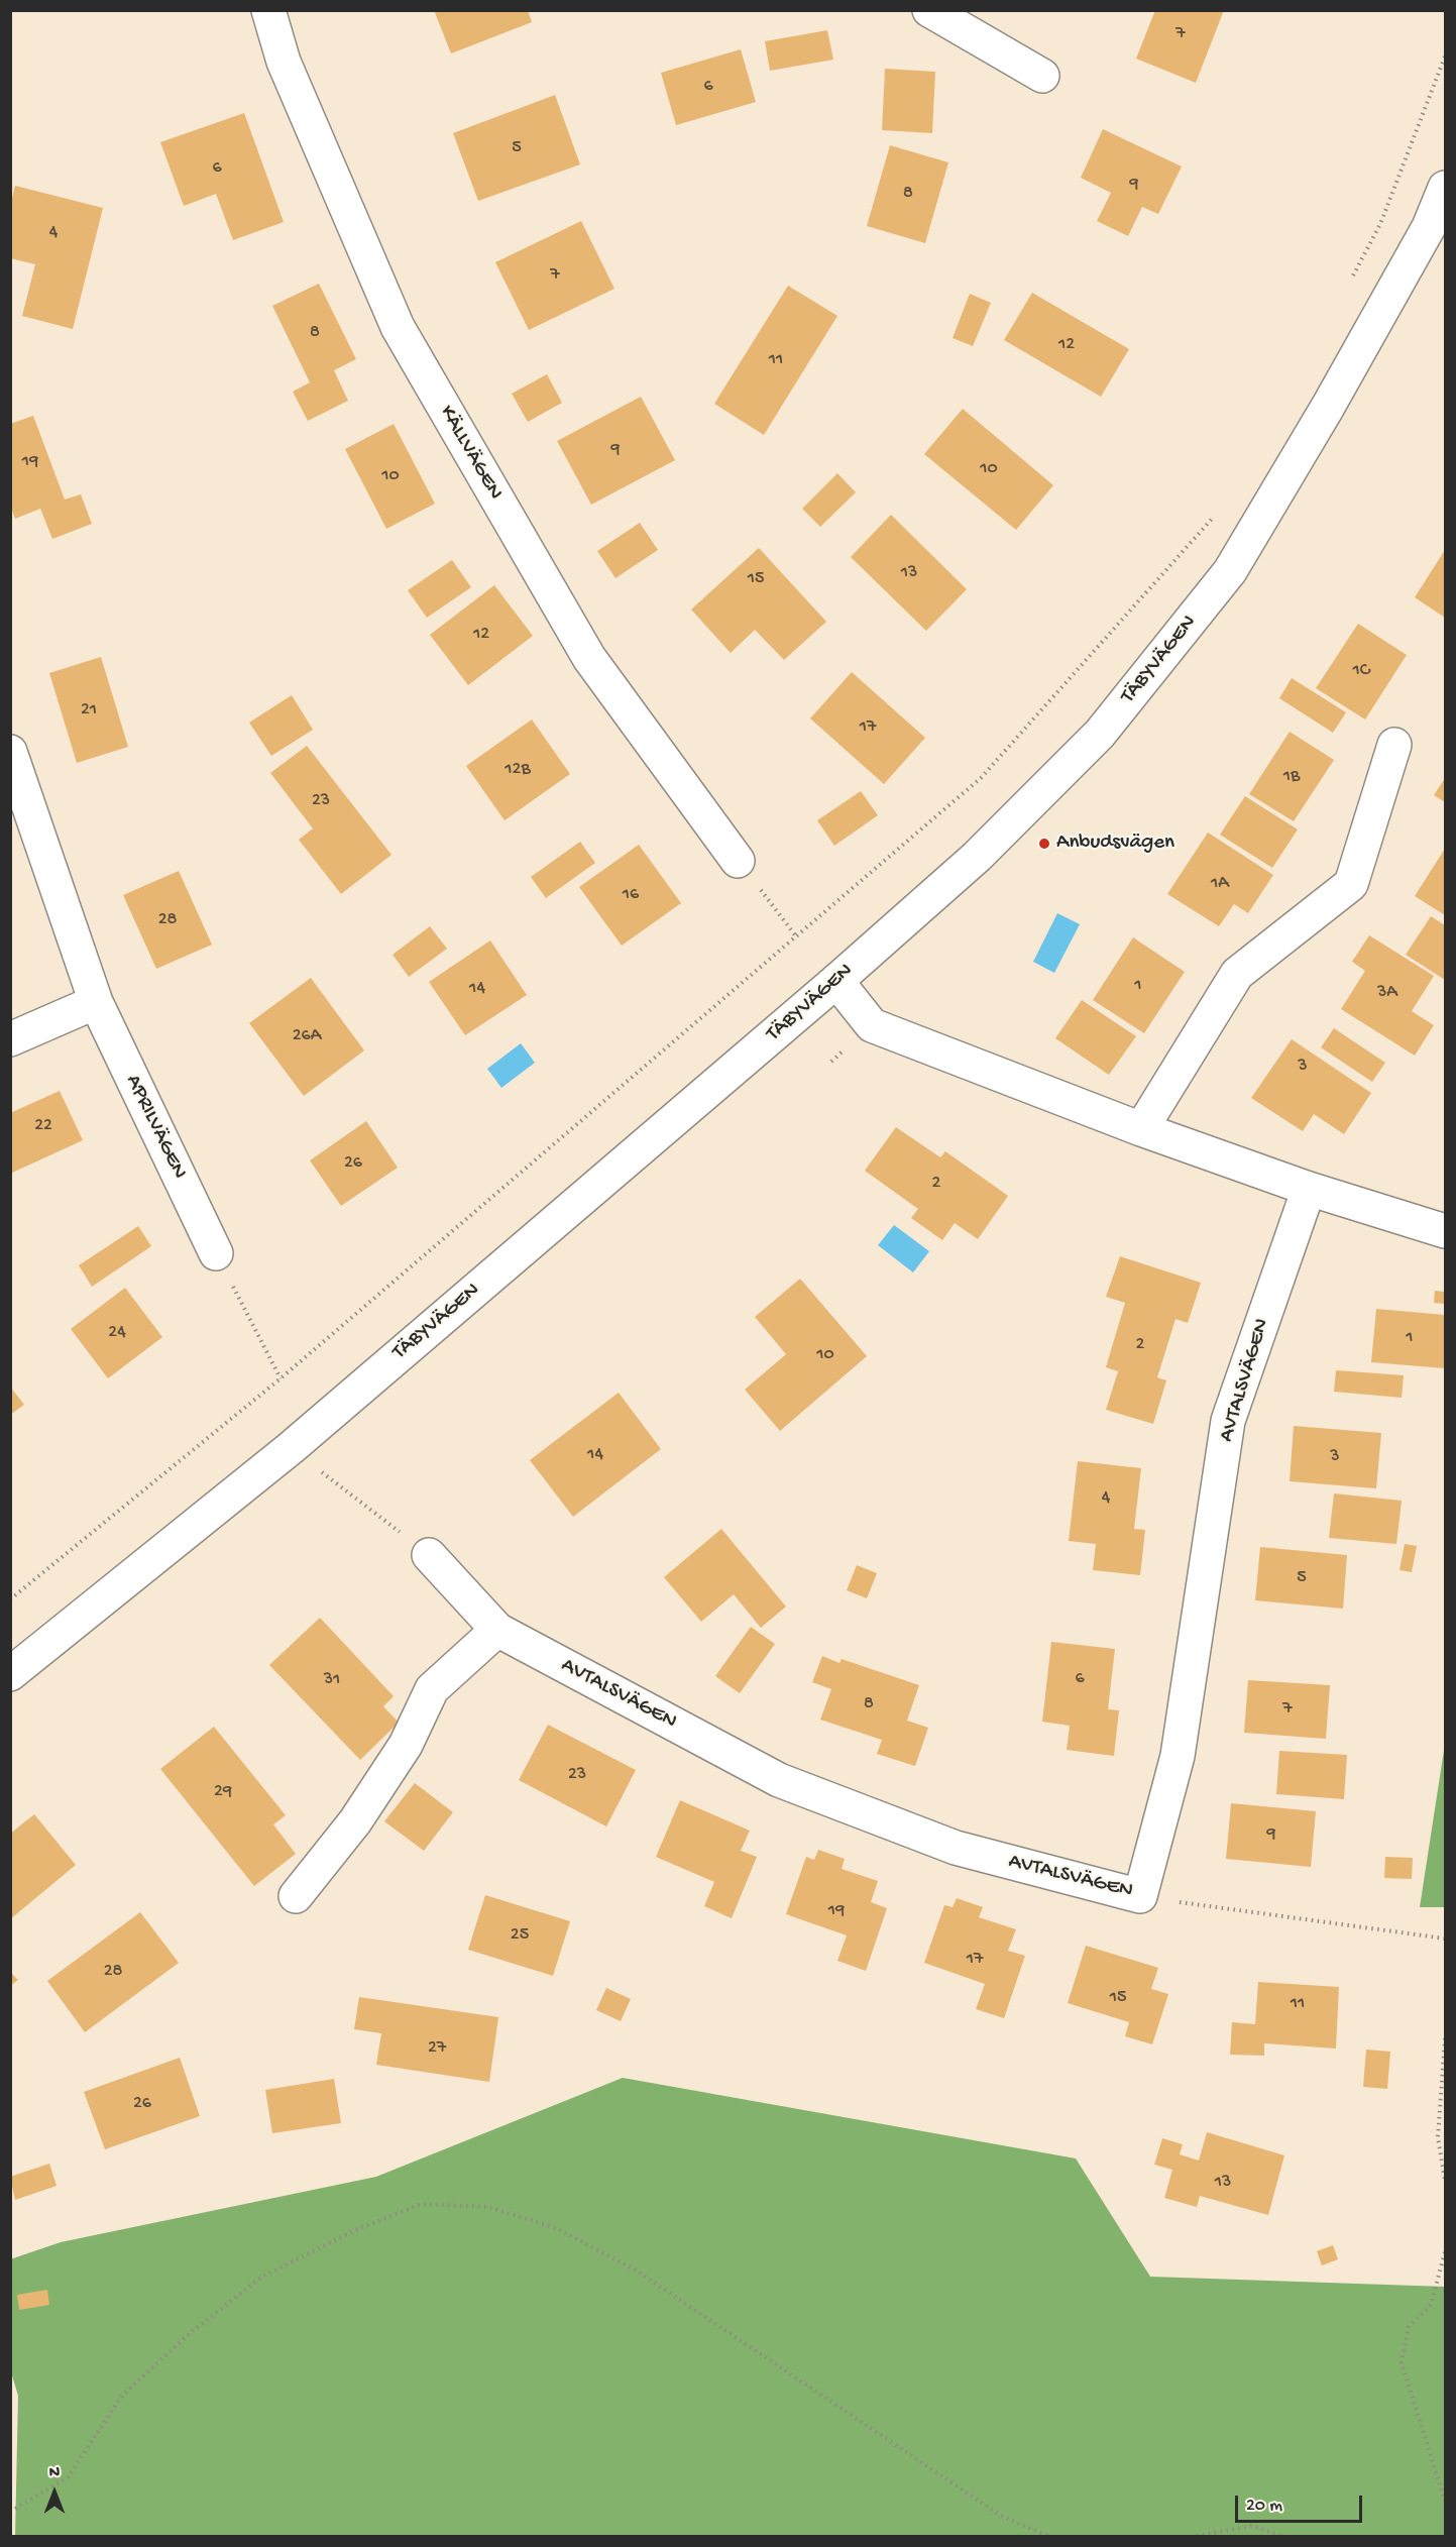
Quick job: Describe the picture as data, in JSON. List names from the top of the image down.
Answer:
{
  "streets": {
    "street": [
      "KÄLLVÄGEN",
      "TÄBYVÄGEN",
      "APRILVÄGEN",
      "AVTALSVÄGEN"
    ]
  },
  "places": ["Anbudsvägen"],
  "house_numbers": [
    "7",
    "6",
    "5",
    "6",
    "9",
    "8",
    "4",
    "7",
    "8",
    "12",
    "11",
    "9",
    "19",
    "10",
    "10",
    "13",
    "15",
    "12",
    "1C",
    "21",
    "17",
    "12B",
    "1B",
    "23",
    "1A",
    "16",
    "28",
    "1",
    "14",
    "3A",
    "26A",
    "3",
    "22",
    "26",
    "2",
    "24",
    "1",
    "2",
    "10",
    "14",
    "3",
    "4",
    "5",
    "6",
    "31",
    "8",
    "7",
    "23",
    "29",
    "9",
    "19",
    "25",
    "17",
    "28",
    "15",
    "11",
    "27",
    "26",
    "13"
  ],
  "scale_bar": "20 m",
  "north": "top"
}
